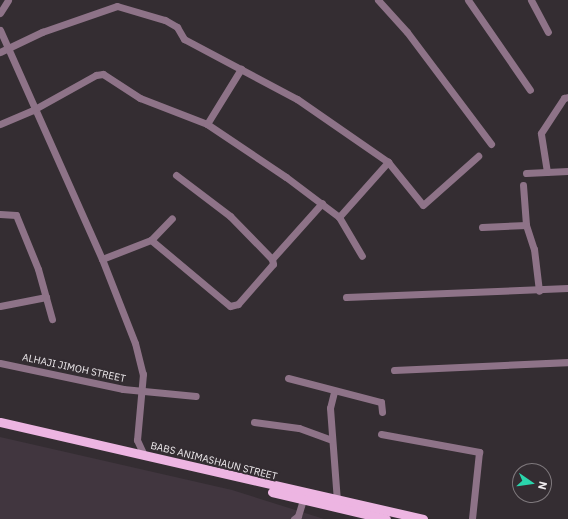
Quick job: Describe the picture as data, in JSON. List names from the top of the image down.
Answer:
{
  "streets": {
    "main road": ["BABS ANIMASHAUN STREET"],
    "street": ["ALHAJI JIMOH STREET"]
  },
  "north": "right"
}
